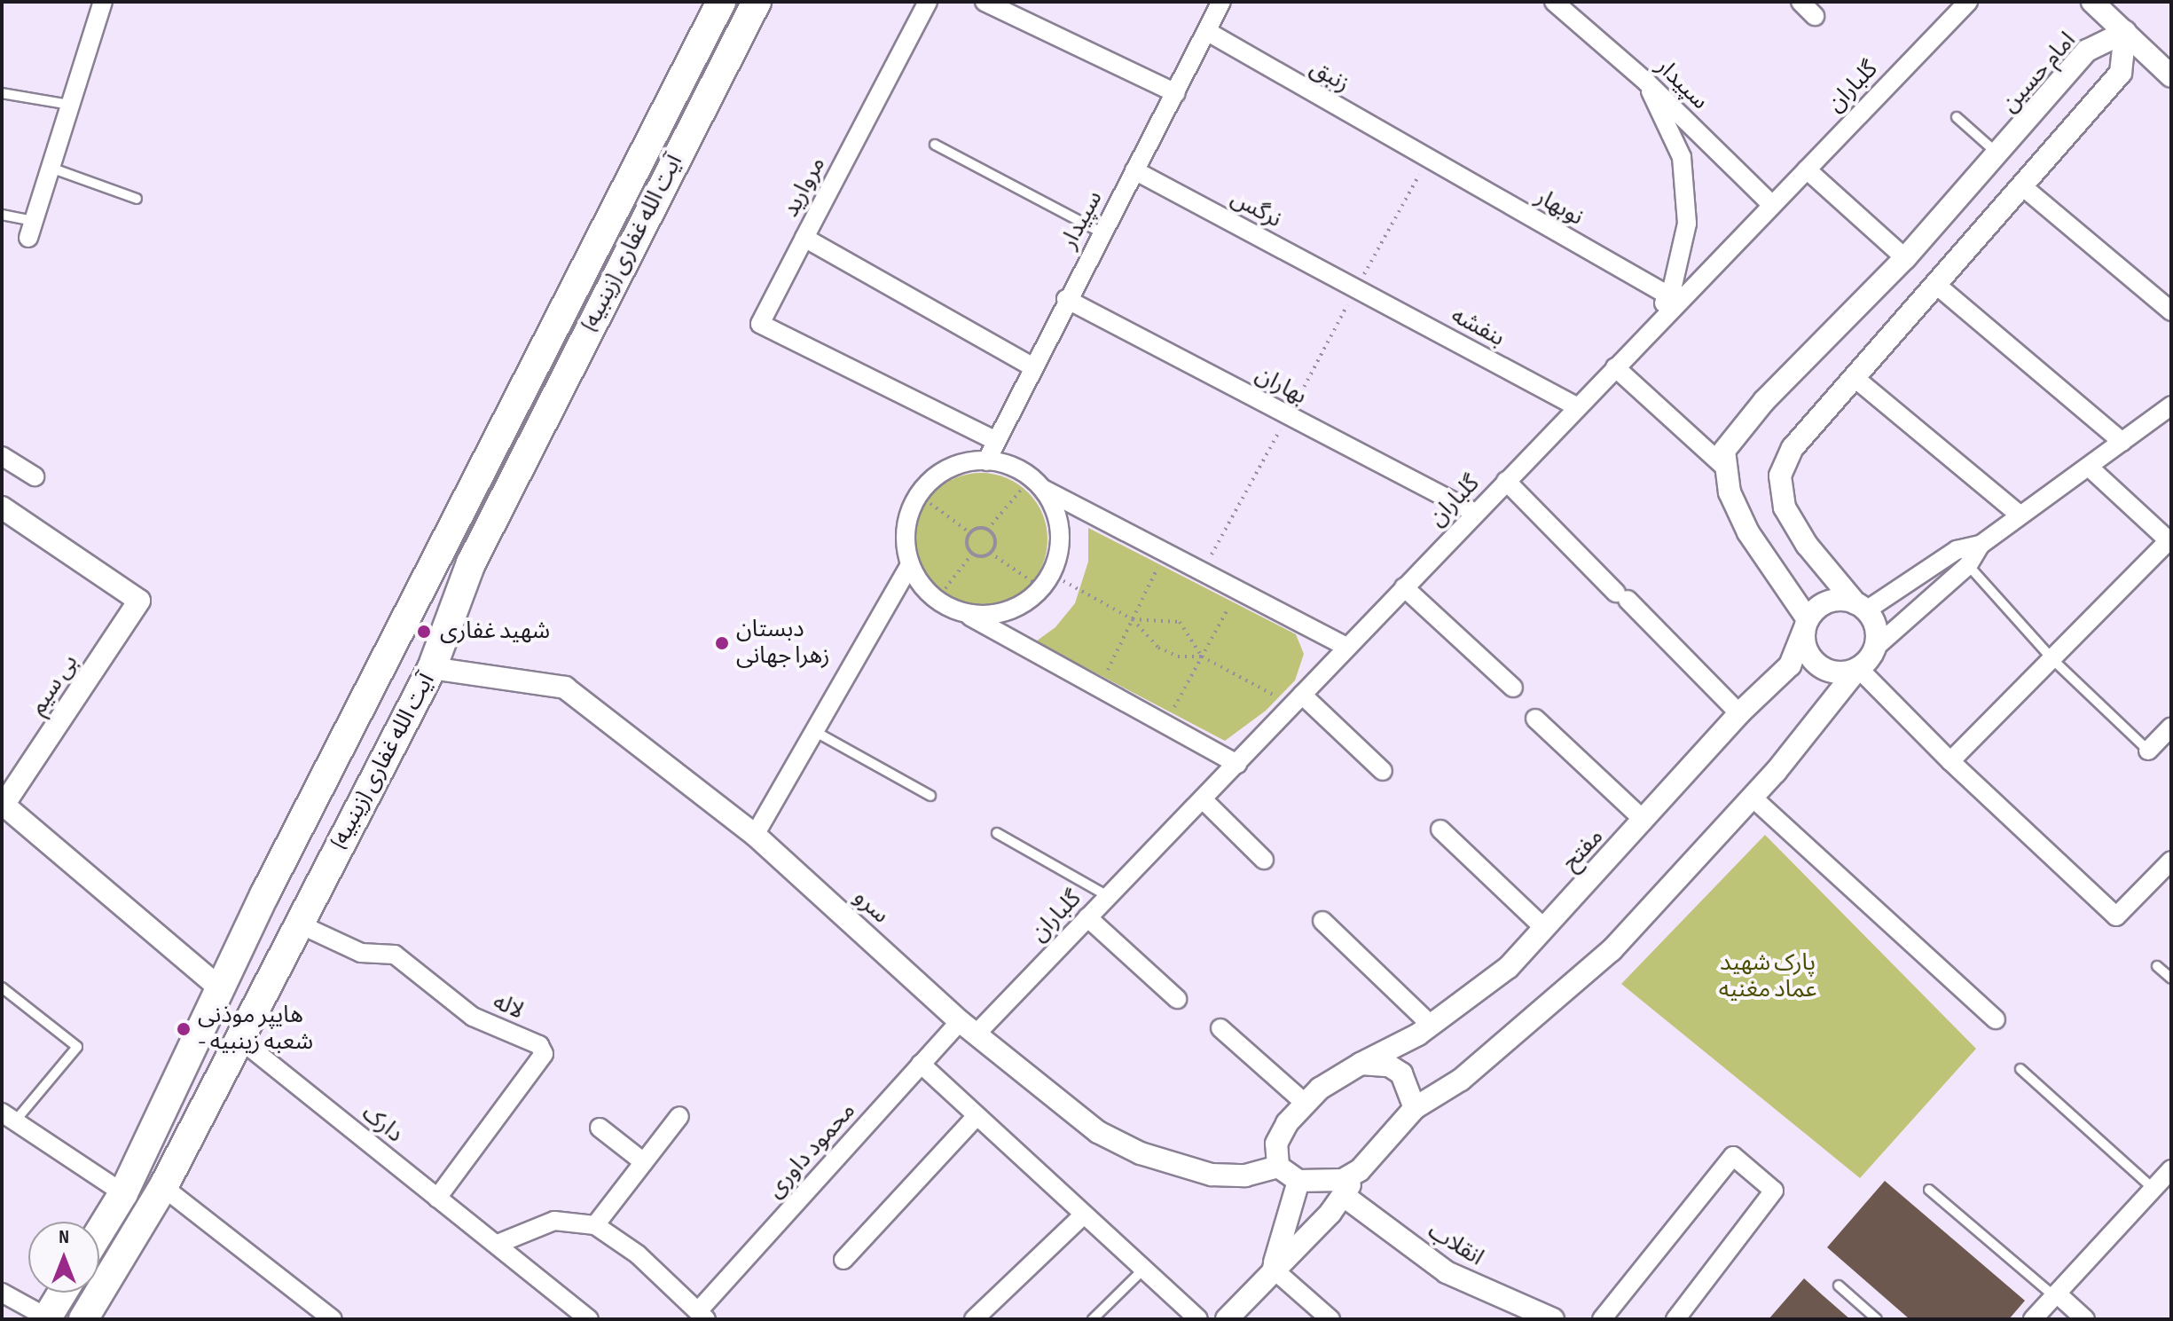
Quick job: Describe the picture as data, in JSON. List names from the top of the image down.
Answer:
{
  "streets": {
    "main road": ["آیت الله غفاری (زینبیه)"],
    "street": [
      "امام حسین",
      "زنبق",
      "سپیدار",
      "گلباران",
      "مروارید",
      "نوبهار",
      "نرگس",
      "بنفشه",
      "بهاران",
      "بی سیم",
      "مفتح",
      "سرو",
      "لاله",
      "دارک",
      "محمود داوری",
      "انقلاب"
    ]
  },
  "crossings": [
    ["زنبق", "سپیدار"],
    ["زنبق", "نوبهار"],
    ["سپیدار", "گلباران"],
    ["سپیدار", "مروارید"],
    ["سپیدار", "نرگس"],
    ["سپیدار", "بهاران"],
    ["گلباران", "بنفشه"],
    ["گلباران", "بهاران"],
    ["گلباران", "سرو"],
    ["گلباران", "محمود داوری"],
    ["نرگس", "بنفشه"],
    ["آیت الله غفاری (زینبیه)", "بی سیم"],
    ["آیت الله غفاری (زینبیه)", "سرو"],
    ["آیت الله غفاری (زینبیه)", "لاله"],
    ["آیت الله غفاری (زینبیه)", "دارک"],
    ["مفتح", "سرو"],
    ["سرو", "محمود داوری"],
    ["لاله", "دارک"]
  ],
  "parks": ["پارک شهید عماد مغنیه"],
  "places": ["شهید غفاری", "دبستان زهرا جهانی", "هایپر موذنی - شعبه زینبیه"],
  "north": "top"
}
